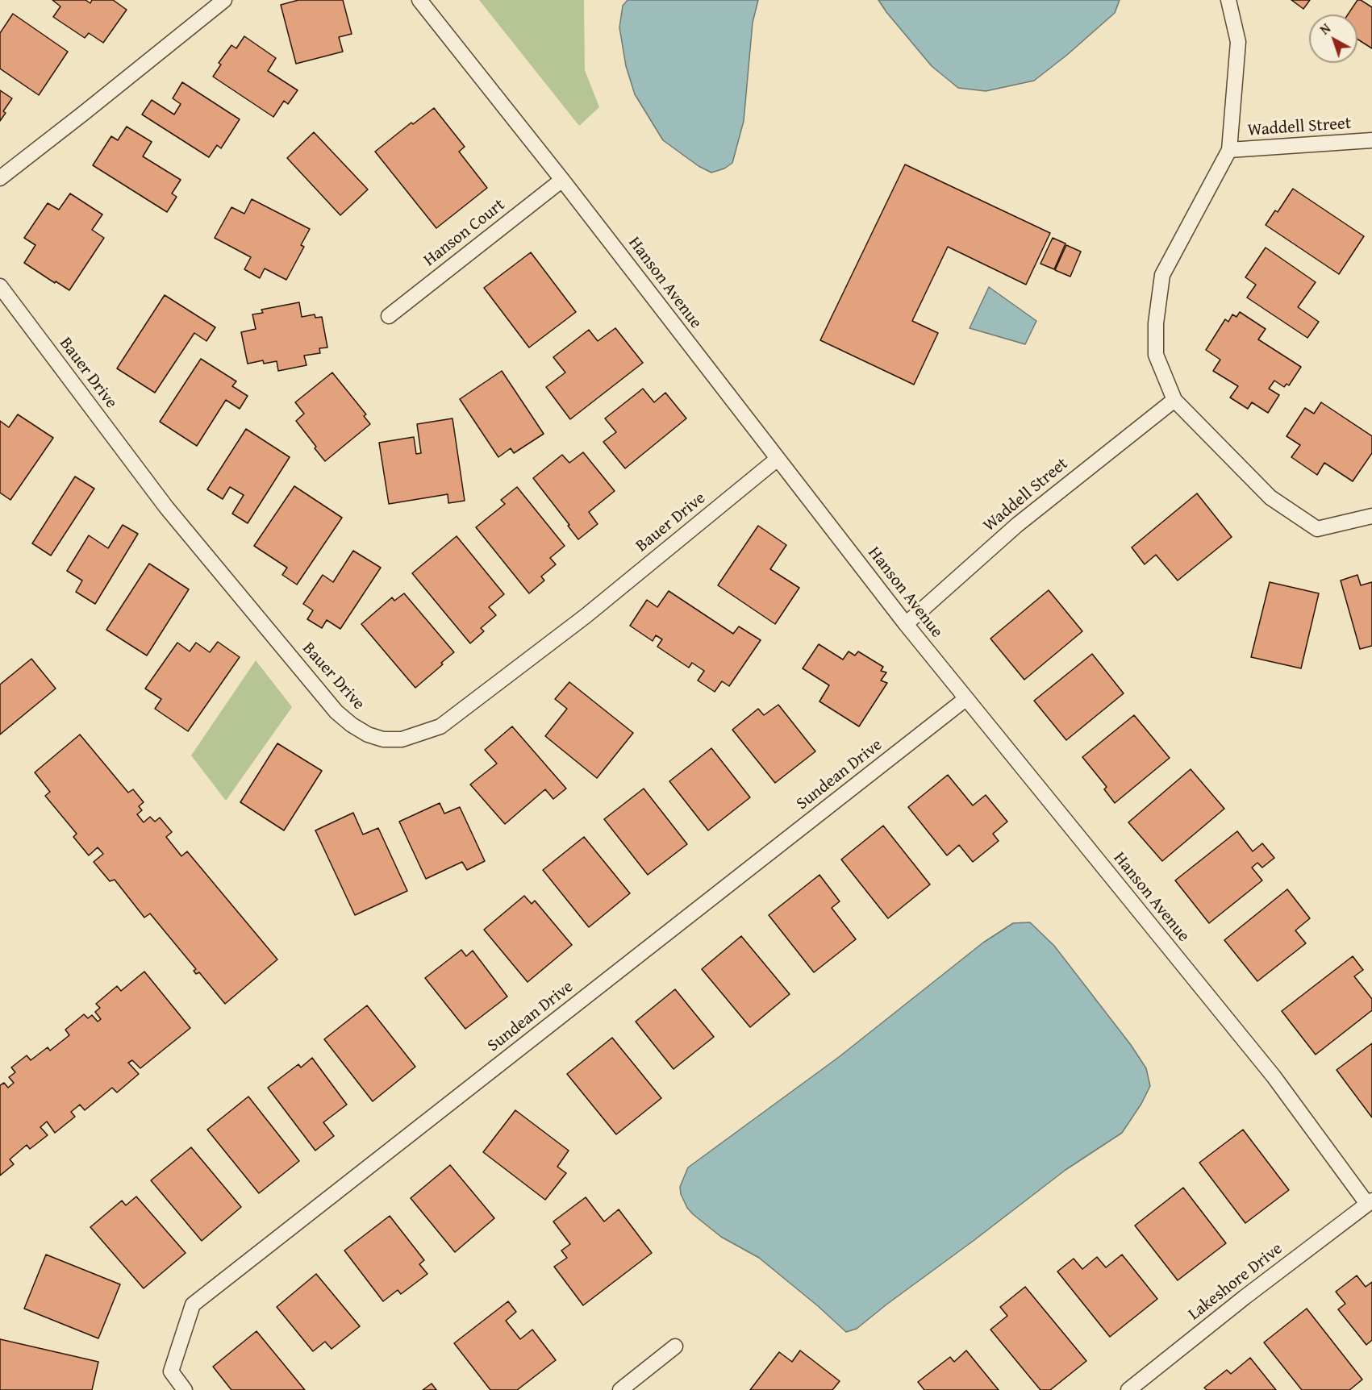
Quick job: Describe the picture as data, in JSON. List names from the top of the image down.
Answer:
{
  "streets": {
    "lane": [
      "Waddell Street",
      "Hanson Court",
      "Hanson Avenue",
      "Bauer Drive",
      "Sundean Drive",
      "Lakeshore Drive"
    ]
  },
  "crossings": [
    ["Waddell Street", "Hanson Avenue"],
    ["Hanson Court", "Hanson Avenue"],
    ["Hanson Avenue", "Bauer Drive"],
    ["Hanson Avenue", "Sundean Drive"],
    ["Hanson Avenue", "Lakeshore Drive"]
  ],
  "north": "top left"
}
